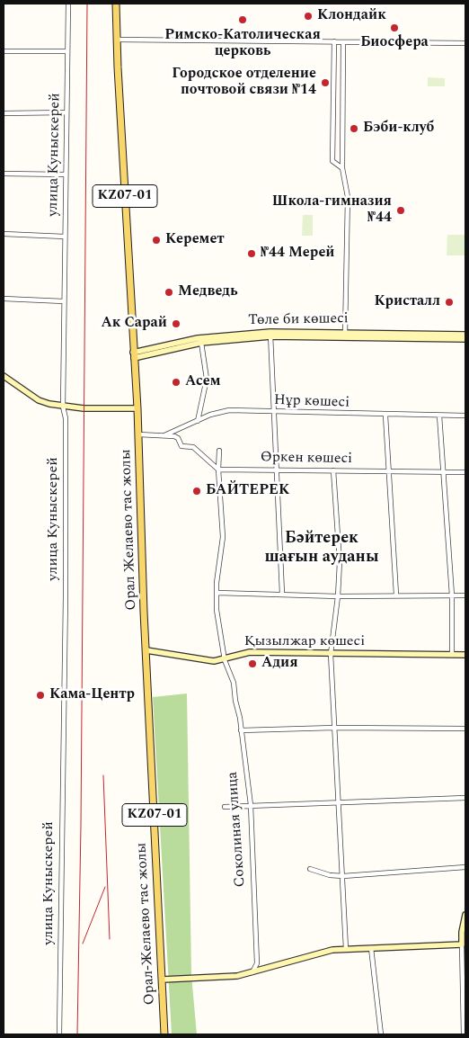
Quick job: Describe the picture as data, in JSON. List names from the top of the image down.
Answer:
{
  "streets": {
    "main road": [
      "KZ07-01",
      "Төле би көшесі",
      "Орал Желаево тас жолы",
      "Қызылжар көшесі",
      "Орал-Желаево тас жолы"
    ],
    "street": [
      "улица Куныскерей",
      "Нұр көшесі",
      "Өркен көшесі",
      "Соколиная улица"
    ]
  },
  "crossings": [
    ["KZ07-01", "Төле би көшесі"],
    ["KZ07-01", "Орал Желаево тас жолы"],
    ["Өркен көшесі", "Соколиная улица"],
    ["Орал Желаево тас жолы", "Қызылжар көшесі"],
    ["Орал Желаево тас жолы", "Орал-Желаево тас жолы"],
    ["Қызылжар көшесі", "Соколиная улица"],
    ["Қызылжар көшесі", "Орал-Желаево тас жолы"]
  ],
  "districts": ["Бәйтерек шағын ауданы"],
  "places": [
    "Клондайк",
    "Римско-Католическая церковь",
    "Биосфера",
    "Городское отделение почтовой связи №14",
    "Бэби-клуб",
    "Школа-гимназия №44",
    "Керемет",
    "№44 Мерей",
    "Медведь",
    "Кристалл",
    "Ак Сарай",
    "Асем",
    "БАЙТЕРЕК",
    "Адия",
    "Кама-Центр"
  ]
}
